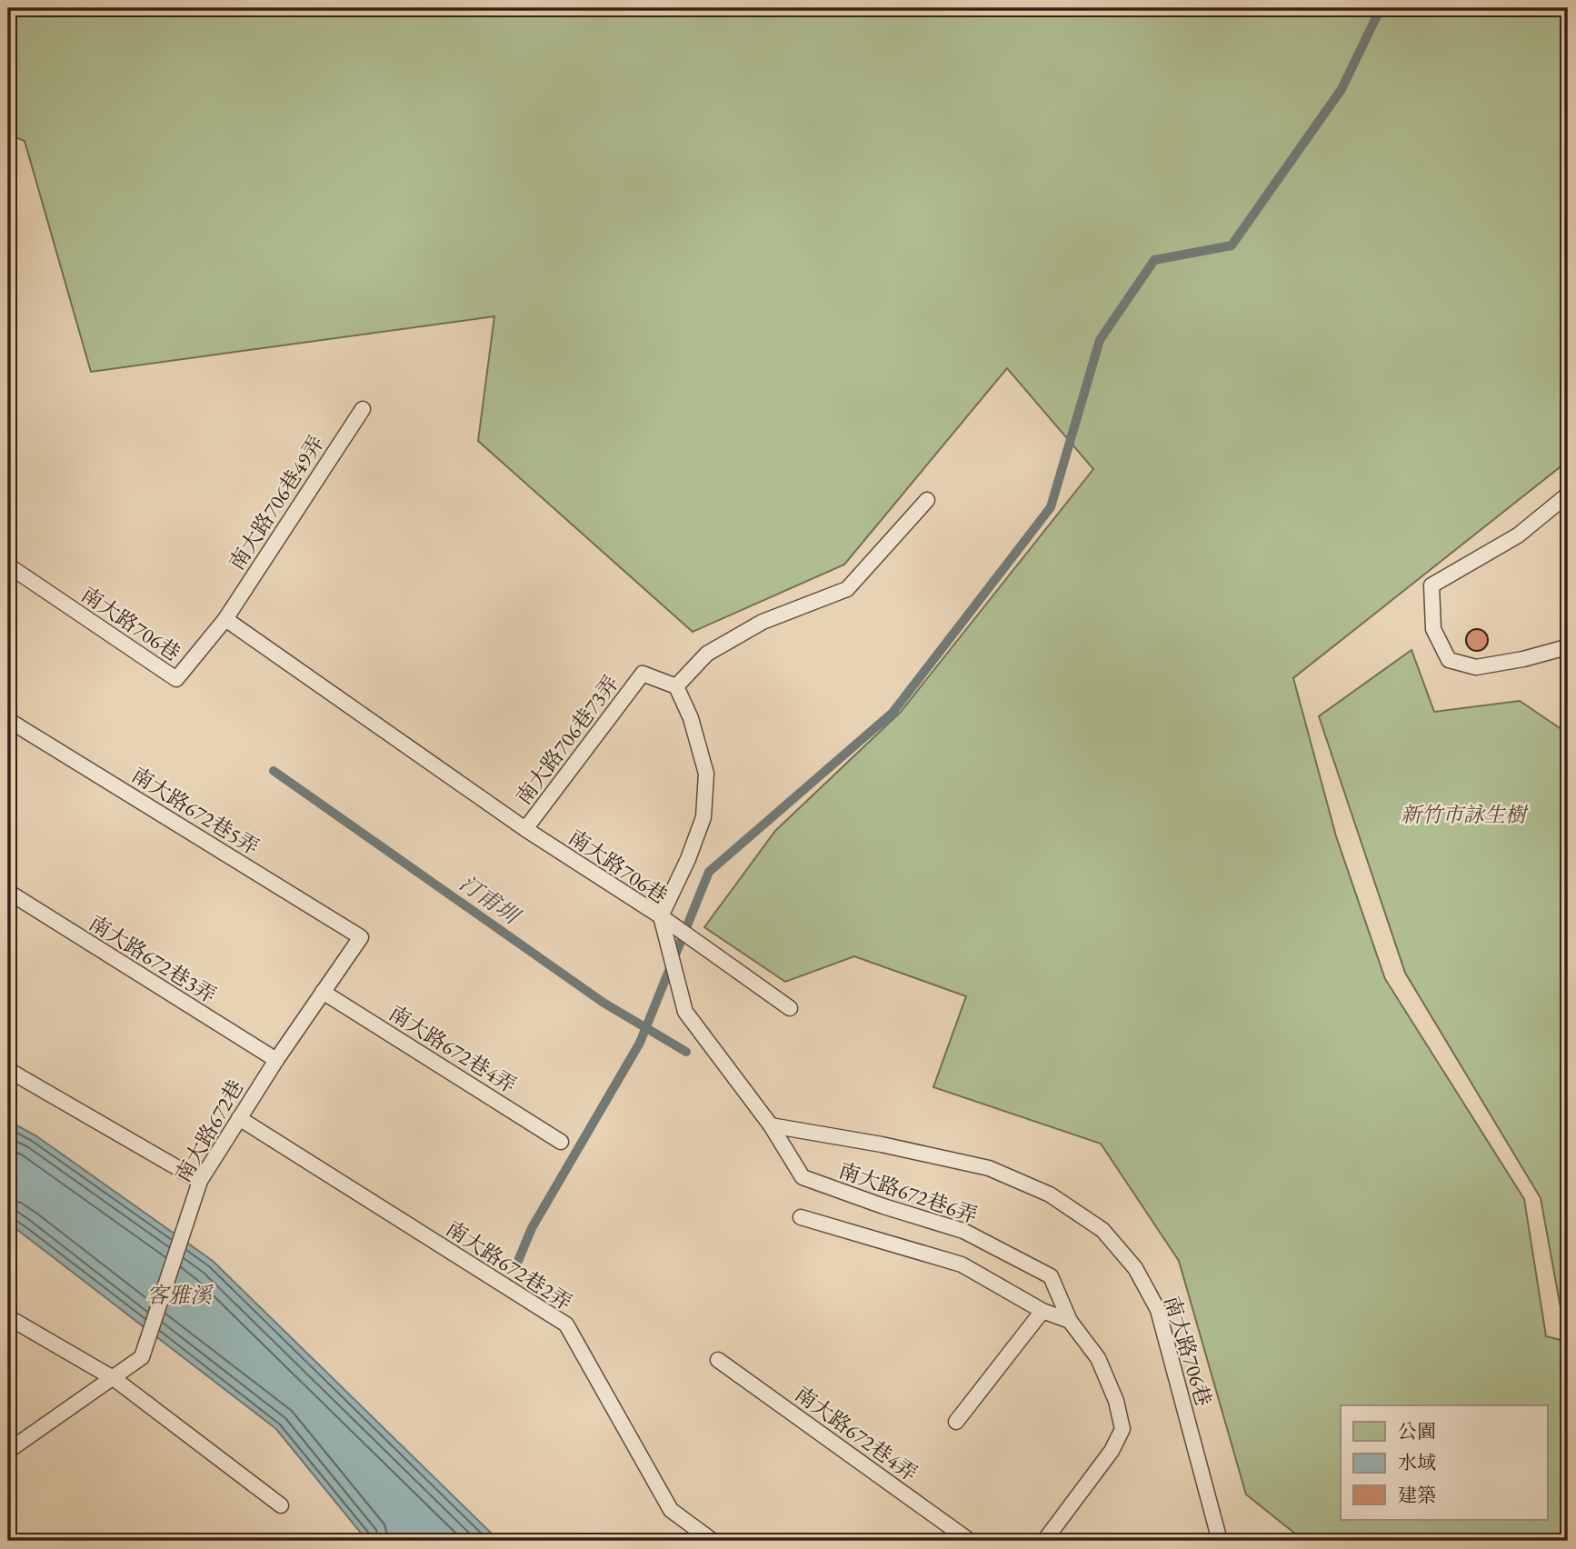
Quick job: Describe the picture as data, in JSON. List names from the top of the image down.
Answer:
{
  "streets": {
    "lane": [
      "南大路706巷49弄",
      "南大路706巷",
      "南大路706巷73弄",
      "南大路672巷5弄",
      "南大路672巷3弄",
      "南大路672巷4弄",
      "南大路672巷",
      "南大路672巷6弄",
      "南大路672巷2弄"
    ]
  },
  "crossings": [
    ["南大路706巷49弄", "南大路706巷"],
    ["南大路706巷", "南大路706巷73弄"],
    ["南大路706巷", "南大路672巷6弄"],
    ["南大路672巷5弄", "南大路672巷"],
    ["南大路672巷3弄", "南大路672巷"],
    ["南大路672巷4弄", "南大路672巷"],
    ["南大路672巷", "南大路672巷2弄"]
  ],
  "water": ["汀甫圳", "客雅溪"],
  "parks": ["新竹市詠生樹"],
  "legend": ["公園", "水域", "建築"]
}
